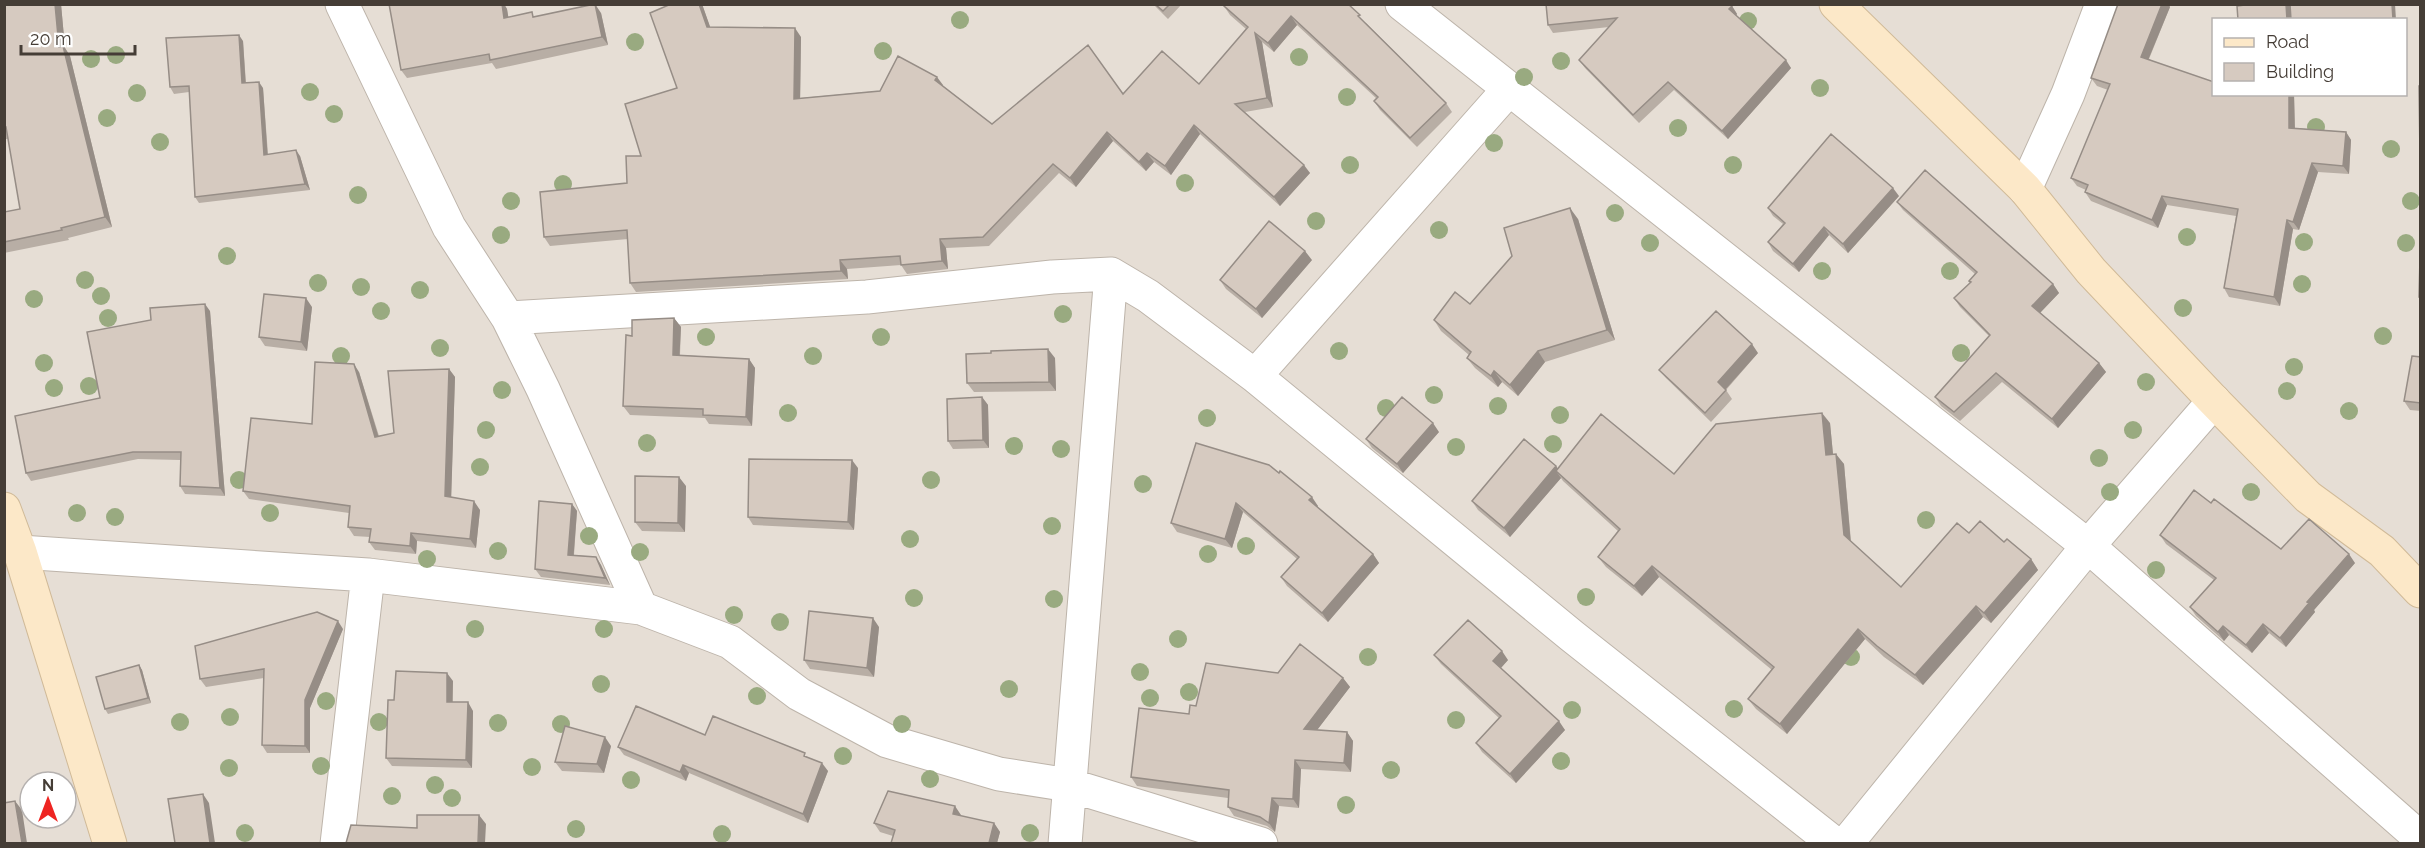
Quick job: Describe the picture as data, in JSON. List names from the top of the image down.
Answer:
{
  "legend": ["Road", "Building"],
  "scale_bar": "20 m",
  "north": "top"
}
